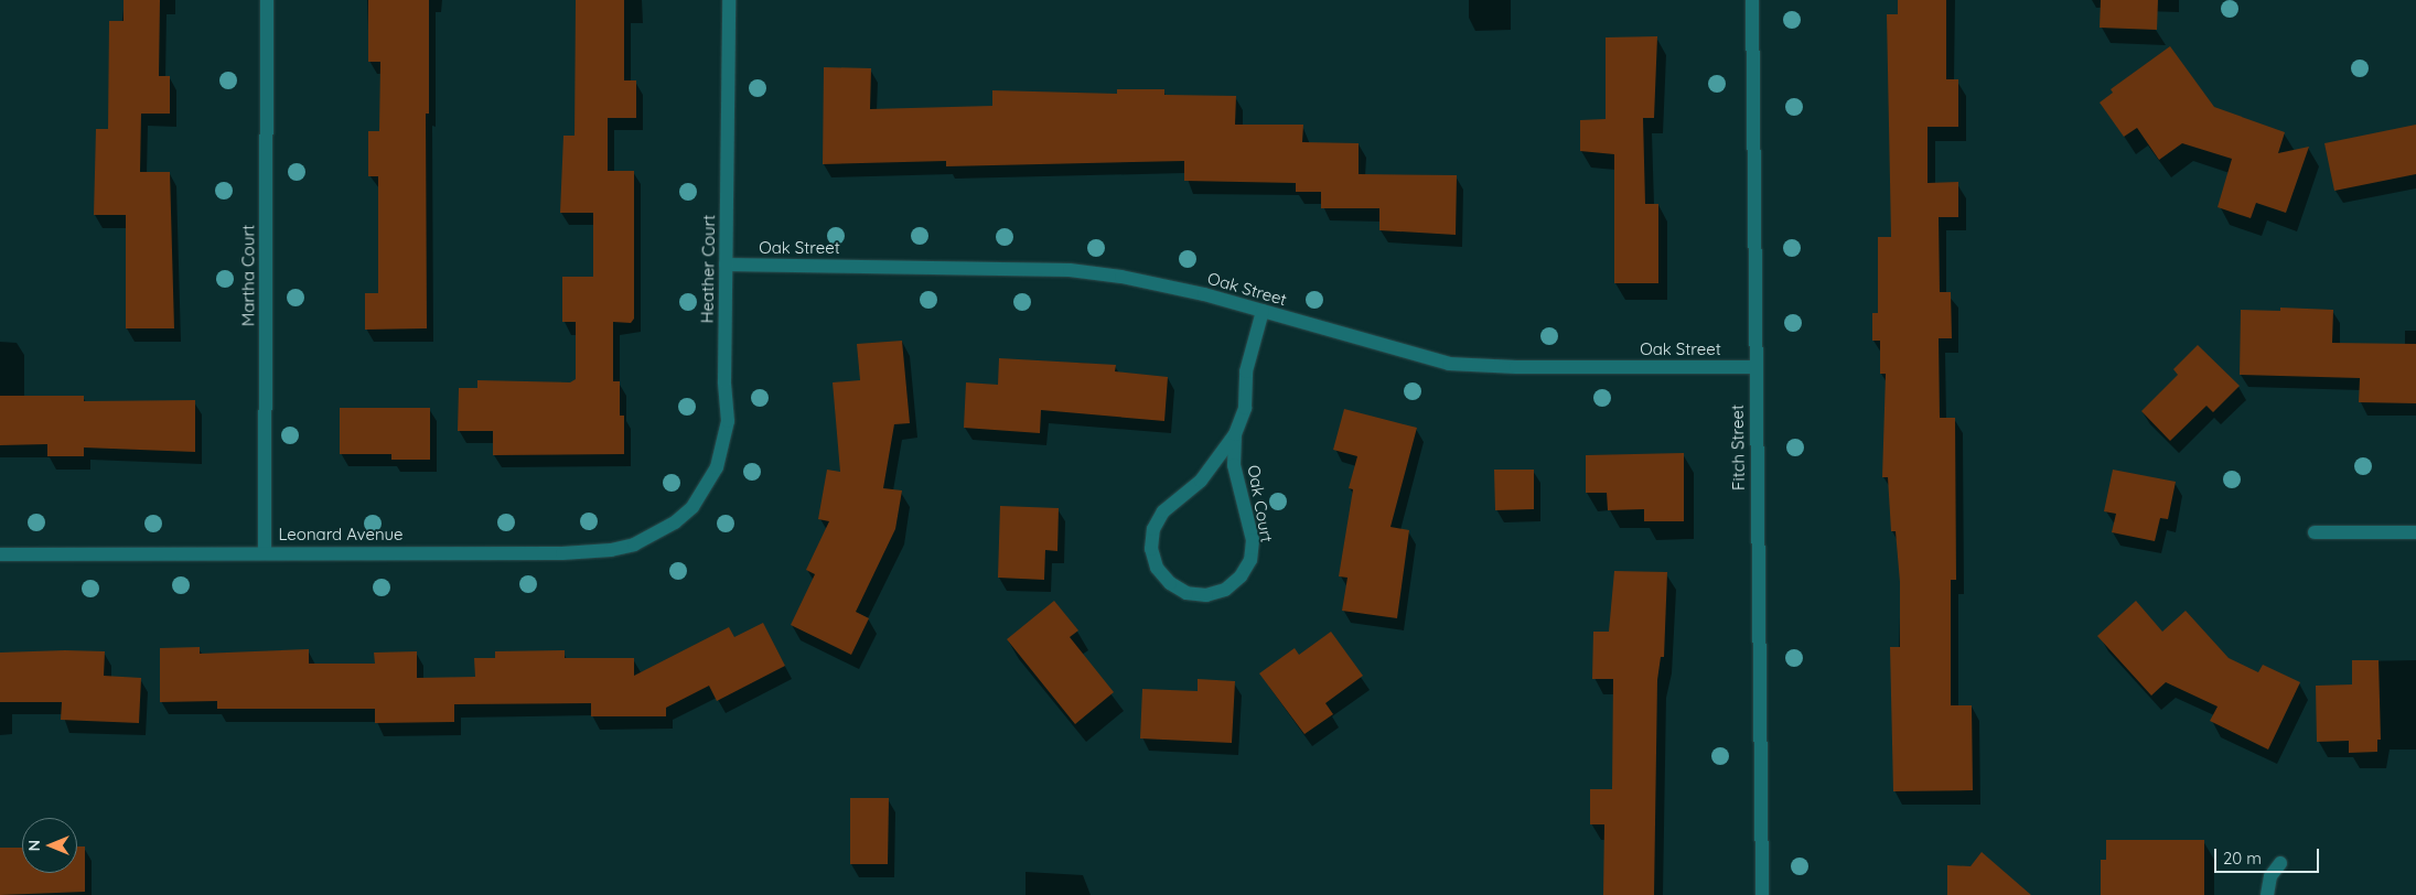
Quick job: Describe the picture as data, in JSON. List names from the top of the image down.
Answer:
{
  "streets": {
    "street": [
      "Oak Street",
      "Heather Court",
      "Martha Court",
      "Fitch Street",
      "Oak Court",
      "Leonard Avenue"
    ]
  },
  "crossings": [
    ["Oak Street", "Heather Court"],
    ["Oak Street", "Fitch Street"],
    ["Oak Street", "Oak Court"],
    ["Heather Court", "Leonard Avenue"],
    ["Martha Court", "Leonard Avenue"]
  ],
  "scale_bar": "20 m",
  "north": "left"
}
